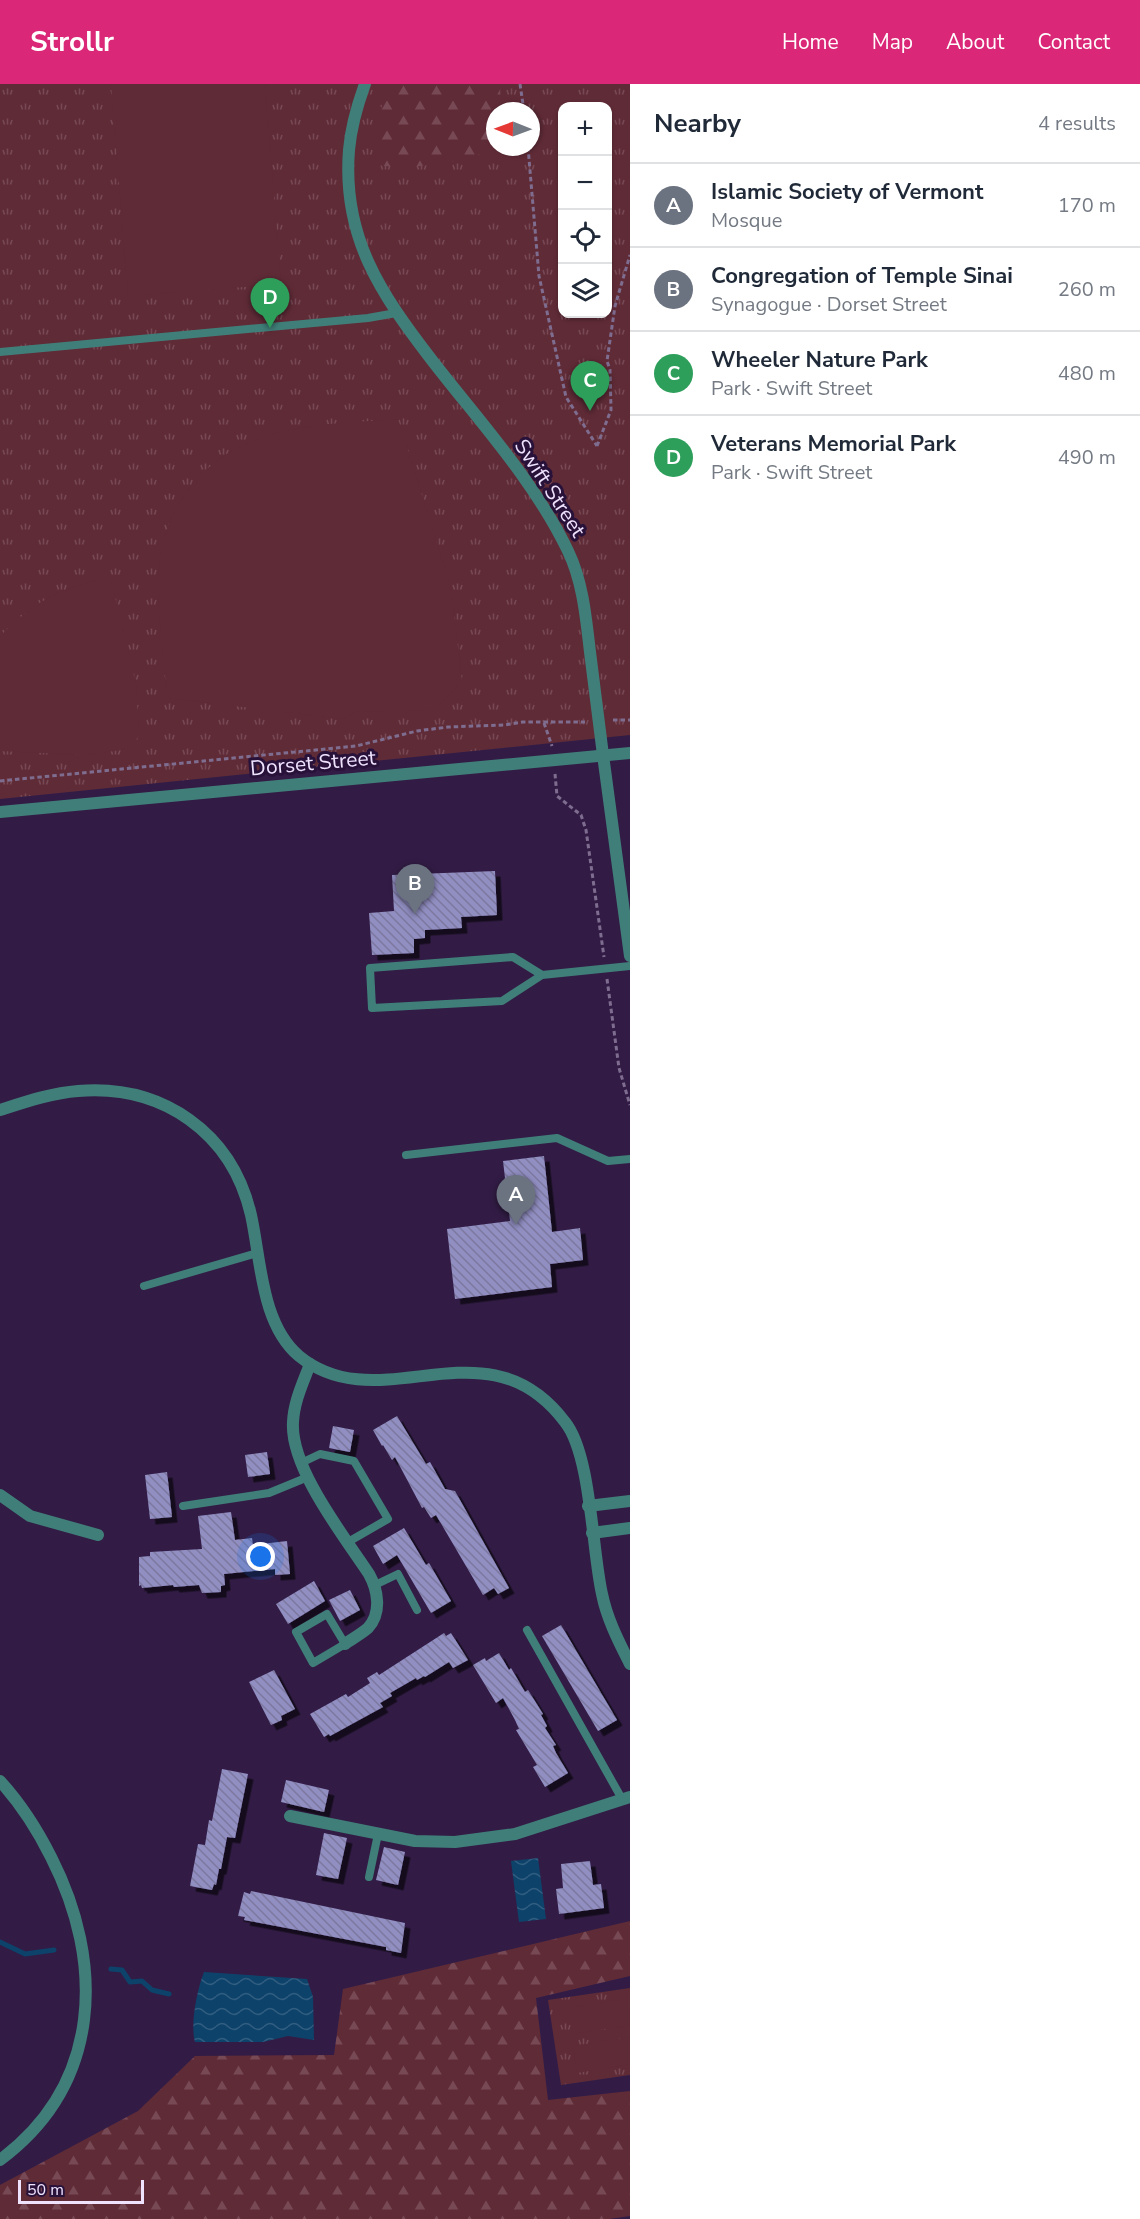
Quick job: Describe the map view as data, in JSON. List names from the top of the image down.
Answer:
{
  "streets": {
    "street": ["Swift Street", "Dorset Street"]
  },
  "crossings": [
    ["Swift Street", "Dorset Street"]
  ],
  "scale_bar": "50 m",
  "north": "left",
  "page": {
    "header": "Strollr",
    "nav": [
      "Home",
      "Map",
      "About",
      "Contact"
    ],
    "heading": ["Nearby", "4 results"],
    "map_buttons": ["+", "−"],
    "list": [
      {
        "mark": "A",
        "name": "Islamic Society of Vermont",
        "note": "Mosque",
        "value": "170 m"
      },
      {
        "mark": "B",
        "name": "Congregation of Temple Sinai",
        "note": "Synagogue · Dorset Street",
        "value": "260 m"
      },
      {
        "mark": "C",
        "name": "Wheeler Nature Park",
        "note": "Park · Swift Street",
        "value": "480 m"
      },
      {
        "mark": "D",
        "name": "Veterans Memorial Park",
        "note": "Park · Swift Street",
        "value": "490 m"
      }
    ],
    "pins": [
      "D",
      "C",
      "B",
      "A"
    ],
    "scale": "50 m"
  }
}
